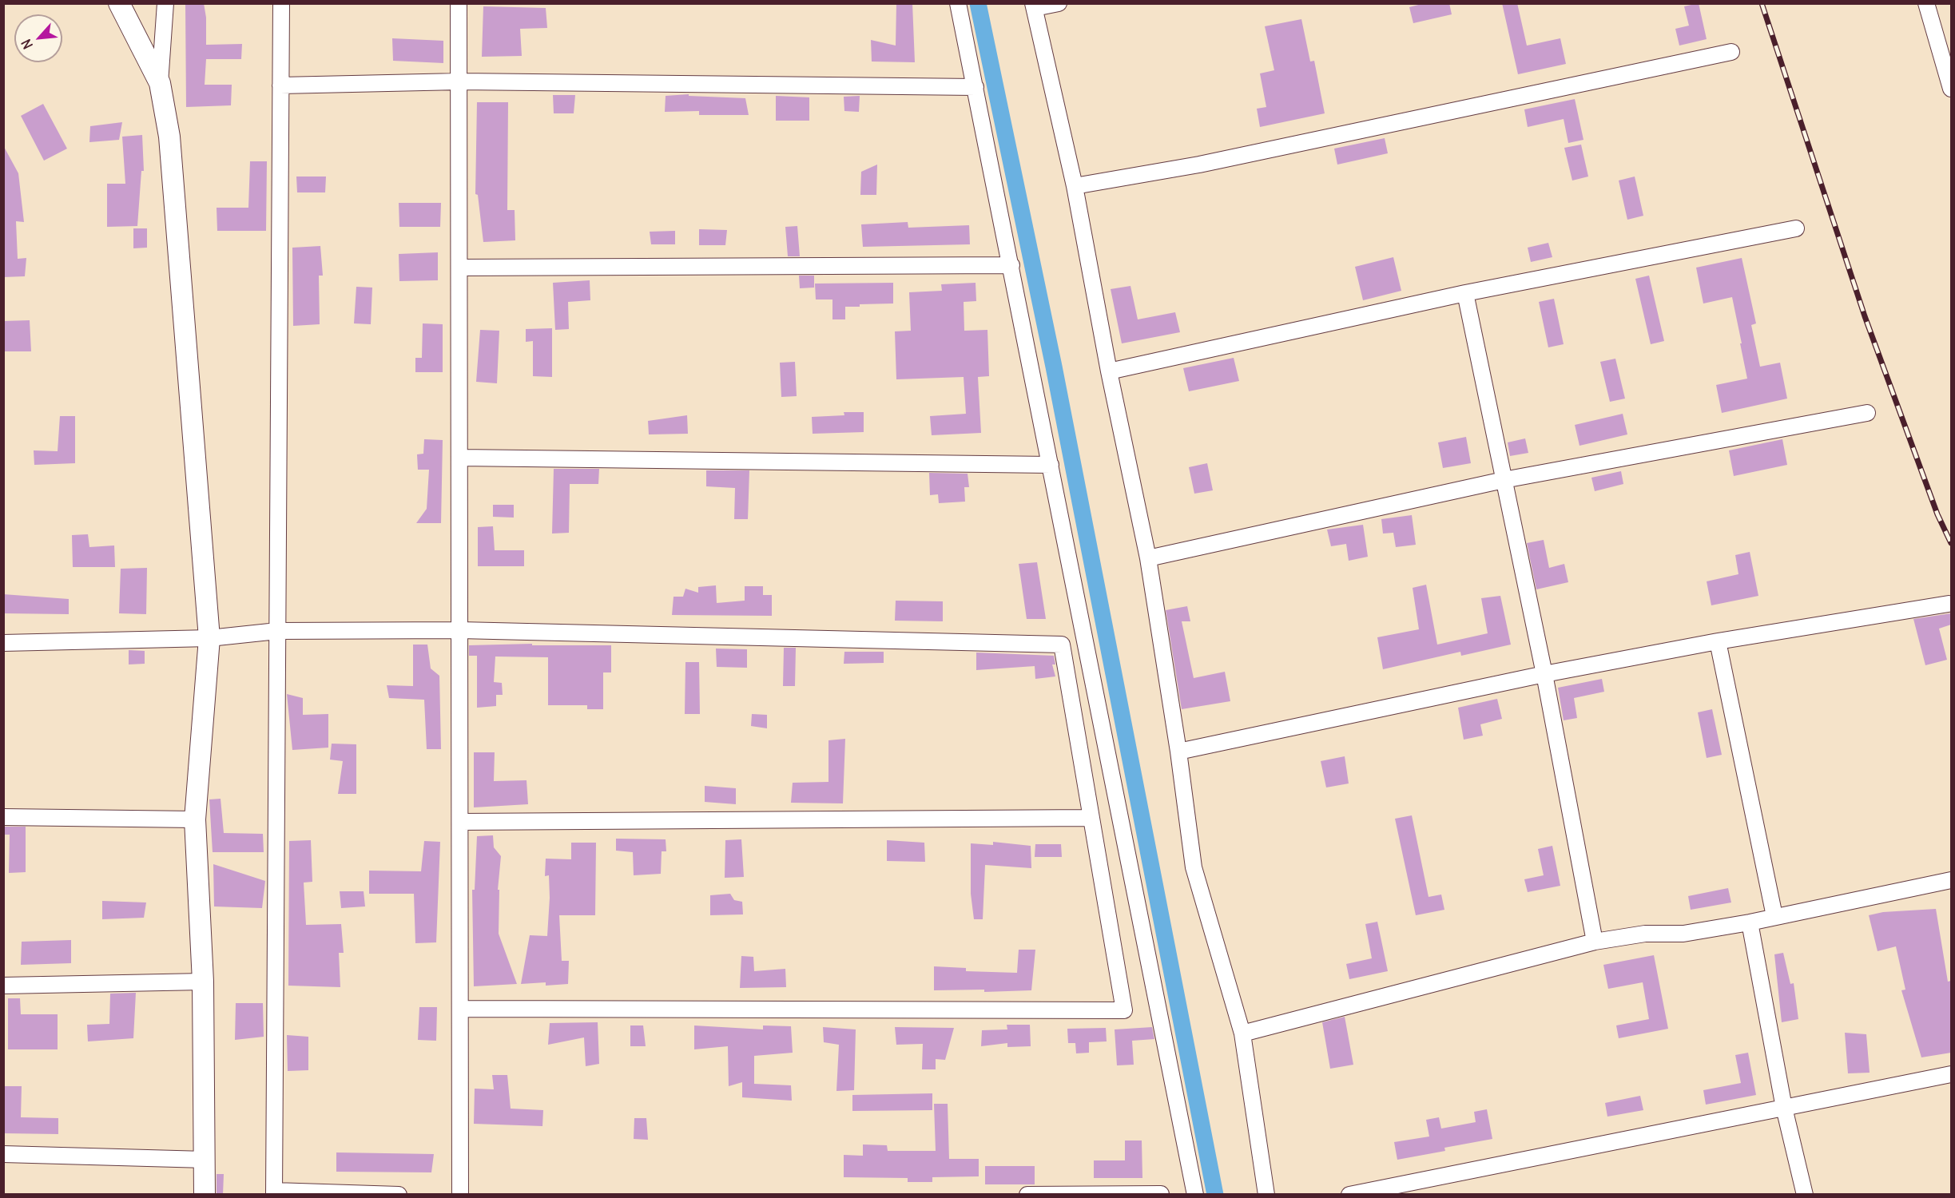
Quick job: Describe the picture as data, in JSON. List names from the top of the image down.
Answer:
{
  "north": "bottom left"
}
